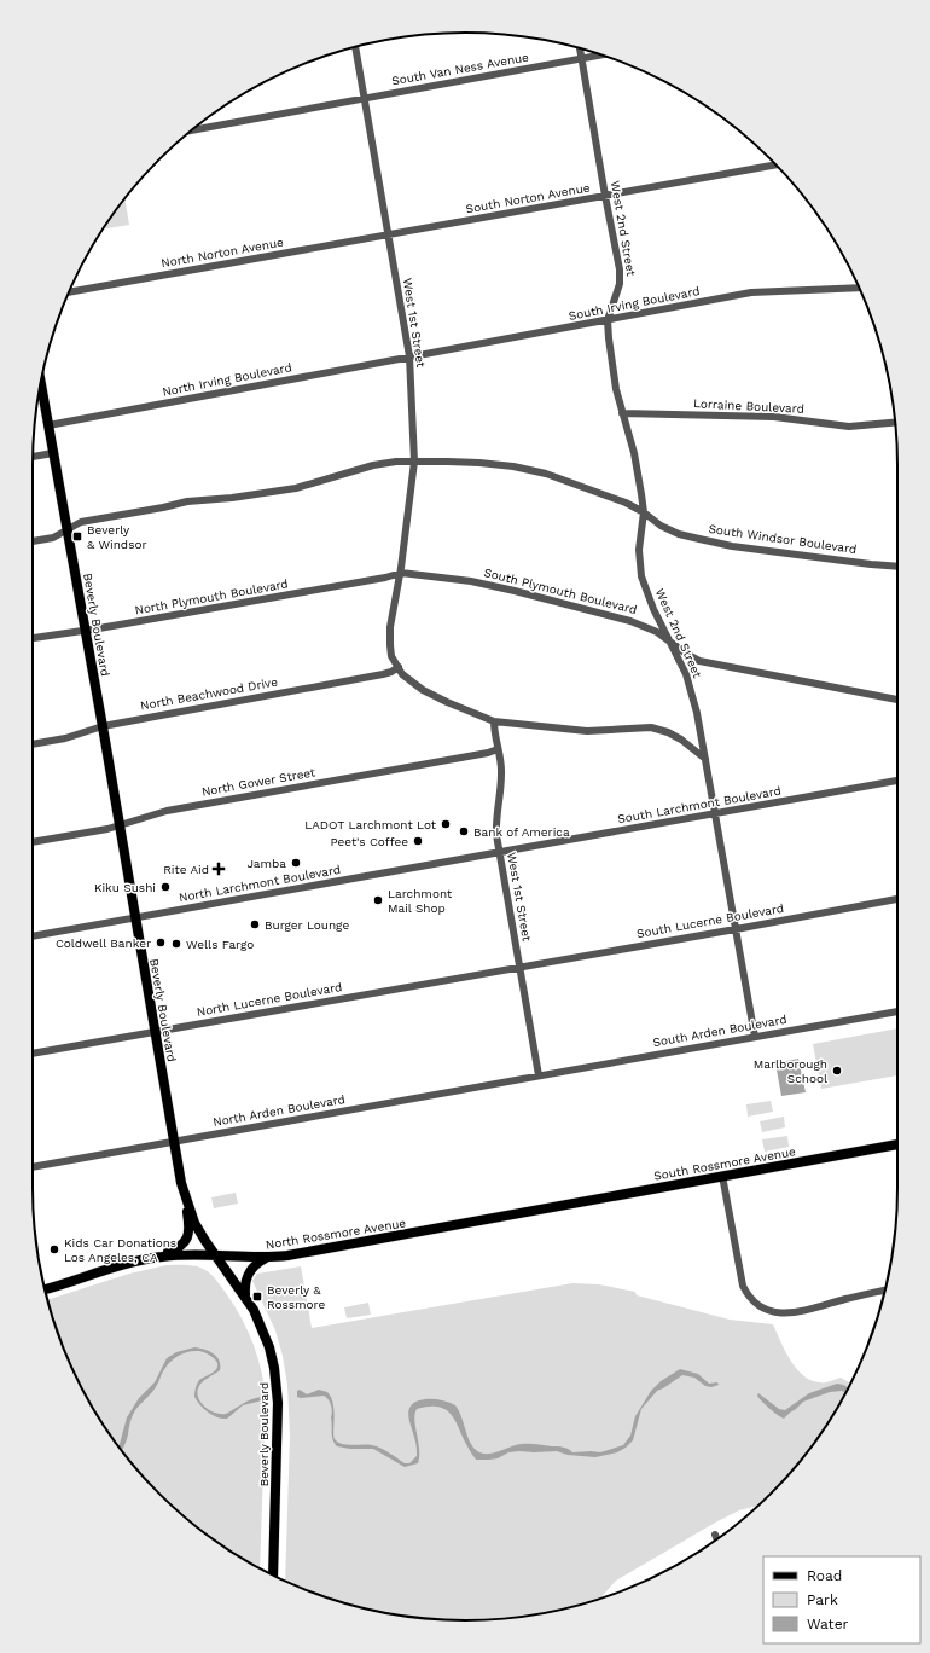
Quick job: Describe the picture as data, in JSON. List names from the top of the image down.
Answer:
{
  "streets": {
    "main road": ["Beverly Boulevard", "South Rossmore Avenue", "North Rossmore Avenue"],
    "street": [
      "South Van Ness Avenue",
      "South Norton Avenue",
      "West 2nd Street",
      "North Norton Avenue",
      "South Irving Boulevard",
      "West 1st Street",
      "North Irving Boulevard",
      "Lorraine Boulevard",
      "South Windsor Boulevard",
      "South Plymouth Boulevard",
      "North Plymouth Boulevard",
      "North Beachwood Drive",
      "North Gower Street",
      "South Larchmont Boulevard",
      "North Larchmont Boulevard",
      "South Lucerne Boulevard",
      "North Lucerne Boulevard",
      "South Arden Boulevard",
      "North Arden Boulevard"
    ]
  },
  "crossings": [
    ["South Van Ness Avenue", "West 2nd Street"],
    ["South Van Ness Avenue", "West 1st Street"],
    ["South Norton Avenue", "West 2nd Street"],
    ["South Norton Avenue", "North Norton Avenue"],
    ["South Norton Avenue", "West 1st Street"],
    ["West 2nd Street", "South Irving Boulevard"],
    ["West 2nd Street", "West 1st Street"],
    ["West 2nd Street", "Lorraine Boulevard"],
    ["West 2nd Street", "South Windsor Boulevard"],
    ["West 2nd Street", "South Plymouth Boulevard"],
    ["West 2nd Street", "South Larchmont Boulevard"],
    ["West 2nd Street", "South Lucerne Boulevard"],
    ["West 2nd Street", "South Arden Boulevard"],
    ["North Norton Avenue", "West 1st Street"],
    ["South Irving Boulevard", "West 1st Street"],
    ["South Irving Boulevard", "North Irving Boulevard"],
    ["West 1st Street", "North Irving Boulevard"],
    ["West 1st Street", "South Windsor Boulevard"],
    ["West 1st Street", "South Plymouth Boulevard"],
    ["West 1st Street", "North Plymouth Boulevard"],
    ["West 1st Street", "North Beachwood Drive"],
    ["West 1st Street", "North Gower Street"],
    ["West 1st Street", "South Larchmont Boulevard"],
    ["West 1st Street", "North Larchmont Boulevard"],
    ["West 1st Street", "South Lucerne Boulevard"],
    ["West 1st Street", "North Lucerne Boulevard"],
    ["West 1st Street", "South Arden Boulevard"],
    ["West 1st Street", "North Arden Boulevard"],
    ["North Irving Boulevard", "Beverly Boulevard"],
    ["South Windsor Boulevard", "Beverly Boulevard"],
    ["South Plymouth Boulevard", "North Plymouth Boulevard"],
    ["North Plymouth Boulevard", "Beverly Boulevard"],
    ["Beverly Boulevard", "North Beachwood Drive"],
    ["Beverly Boulevard", "North Gower Street"],
    ["Beverly Boulevard", "North Larchmont Boulevard"],
    ["Beverly Boulevard", "North Lucerne Boulevard"],
    ["Beverly Boulevard", "North Arden Boulevard"],
    ["Beverly Boulevard", "North Rossmore Avenue"],
    ["South Larchmont Boulevard", "North Larchmont Boulevard"],
    ["South Lucerne Boulevard", "North Lucerne Boulevard"],
    ["South Arden Boulevard", "North Arden Boulevard"],
    ["South Rossmore Avenue", "North Rossmore Avenue"]
  ],
  "places": {
    "transit": ["Beverly & Windsor", "Beverly & Rossmore"],
    "other": [
      "LADOT Larchmont Lot",
      "Bank of America",
      "Peet's Coffee",
      "Jamba",
      "Kiku Sushi",
      "Larchmont Mail Shop",
      "Burger Lounge",
      "Coldwell Banker",
      "Wells Fargo",
      "Marlborough School",
      "Kids Car Donations Los Angeles, CA"
    ],
    "health": ["Rite Aid"]
  },
  "legend": ["Road", "Park", "Water"]
}
